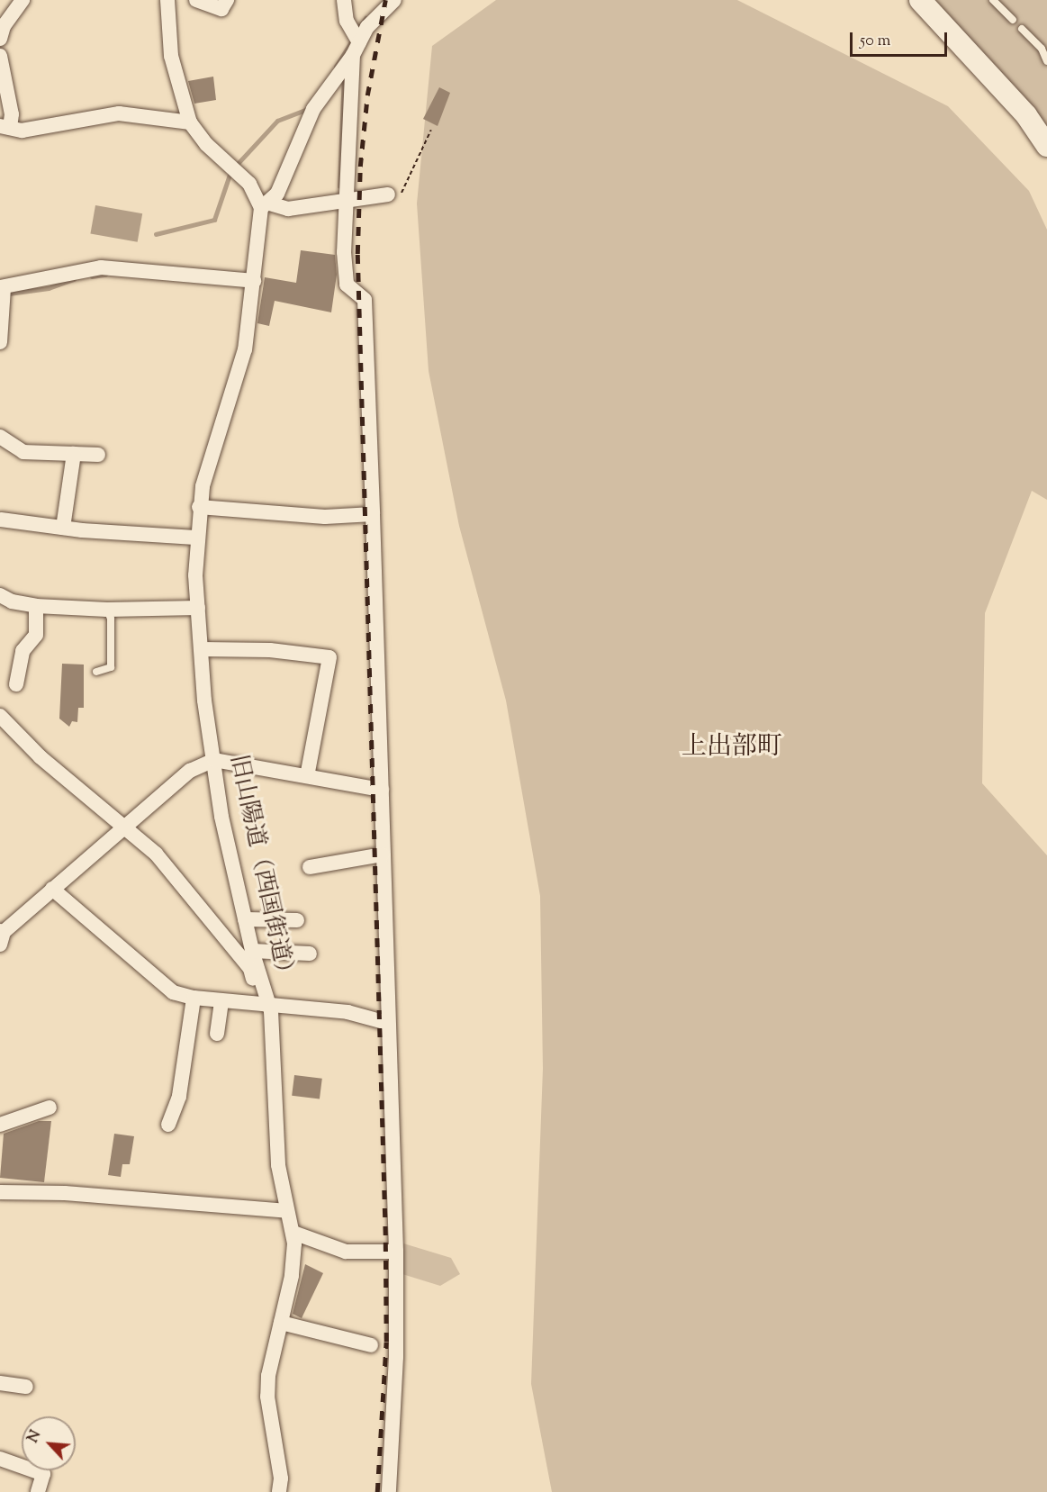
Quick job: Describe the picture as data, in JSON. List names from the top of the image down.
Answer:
{
  "streets": {
    "street": ["旧山陽道（西国街道）"]
  },
  "districts": ["上出部町"],
  "scale_bar": "50 m",
  "north": "top left"
}
